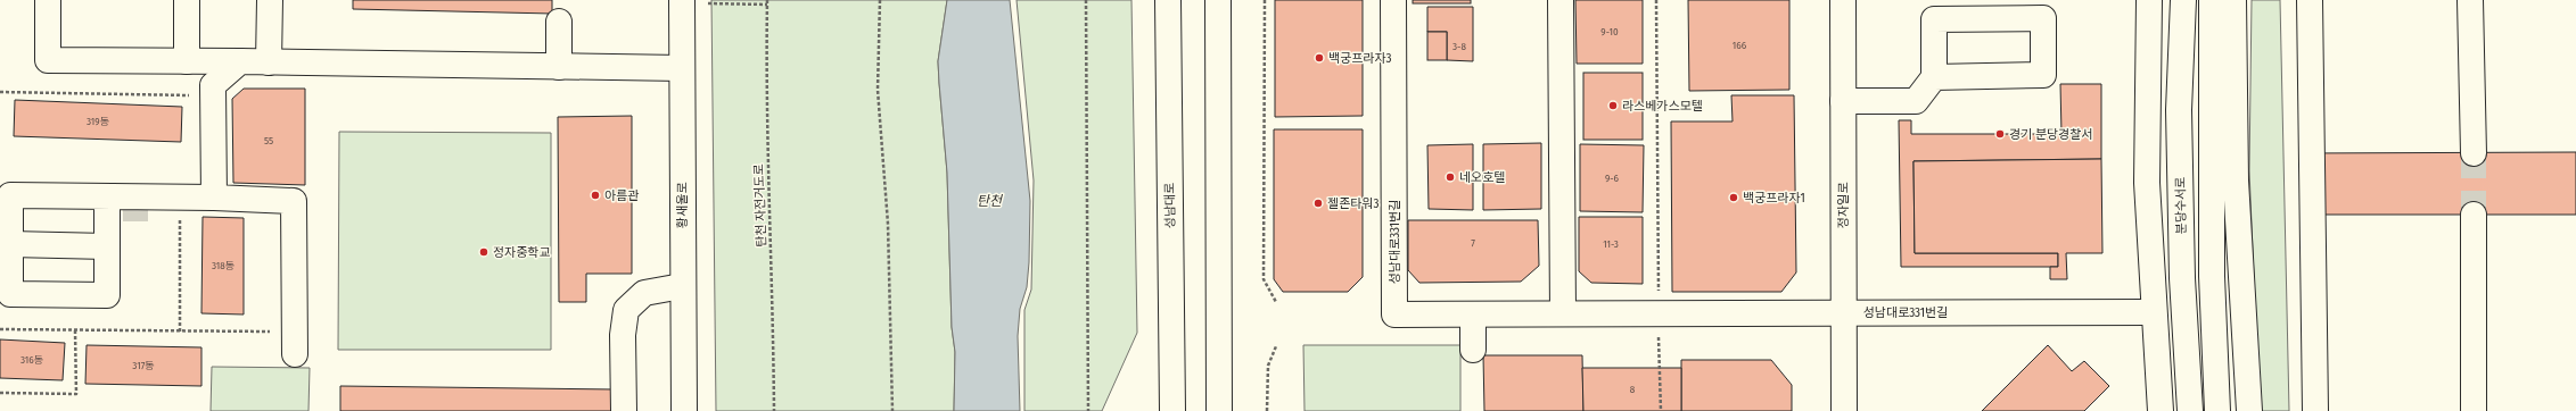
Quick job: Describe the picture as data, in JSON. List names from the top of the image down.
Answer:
{
  "streets": {
    "main road": [
      "황새울로",
      "성남대로",
      "정자일로",
      "분당수서로",
      "성남대로331번길"
    ],
    "path": ["탄천 자전거도로"]
  },
  "crossings": [
    ["정자일로", "성남대로331번길"]
  ],
  "water": ["탄천"],
  "places": [
    "백궁프라자3",
    "라스베가스모텔",
    "경기 분당경찰서",
    "네오호텔",
    "아름관",
    "백궁프라자1",
    "젤존타워3",
    "정자중학교"
  ],
  "house_numbers": [
    "9-10",
    "166",
    "3-8",
    "319동",
    "55",
    "9-6",
    "7",
    "11-3",
    "318동",
    "316동",
    "317동",
    "8"
  ]
}
